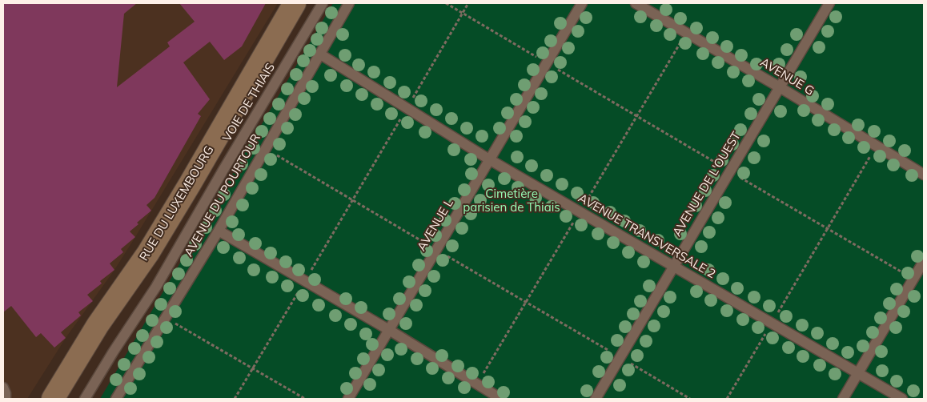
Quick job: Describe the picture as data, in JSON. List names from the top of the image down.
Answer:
{
  "streets": {
    "street": ["RUE DU LUXEMBOURG"],
    "lane": [
      "AVENUE G",
      "VOIE DE THIAIS",
      "AVENUE DE L'OUEST",
      "AVENUE DU POURTOUR",
      "AVENUE L",
      "AVENUE TRANSVERSALE 2"
    ]
  },
  "crossings": [
    ["AVENUE G", "AVENUE DE L'OUEST"],
    ["AVENUE DE L'OUEST", "AVENUE TRANSVERSALE 2"],
    ["AVENUE DU POURTOUR", "AVENUE TRANSVERSALE 2"],
    ["AVENUE L", "AVENUE TRANSVERSALE 2"]
  ],
  "parks": ["Cimetière parisien de Thiais"]
}
